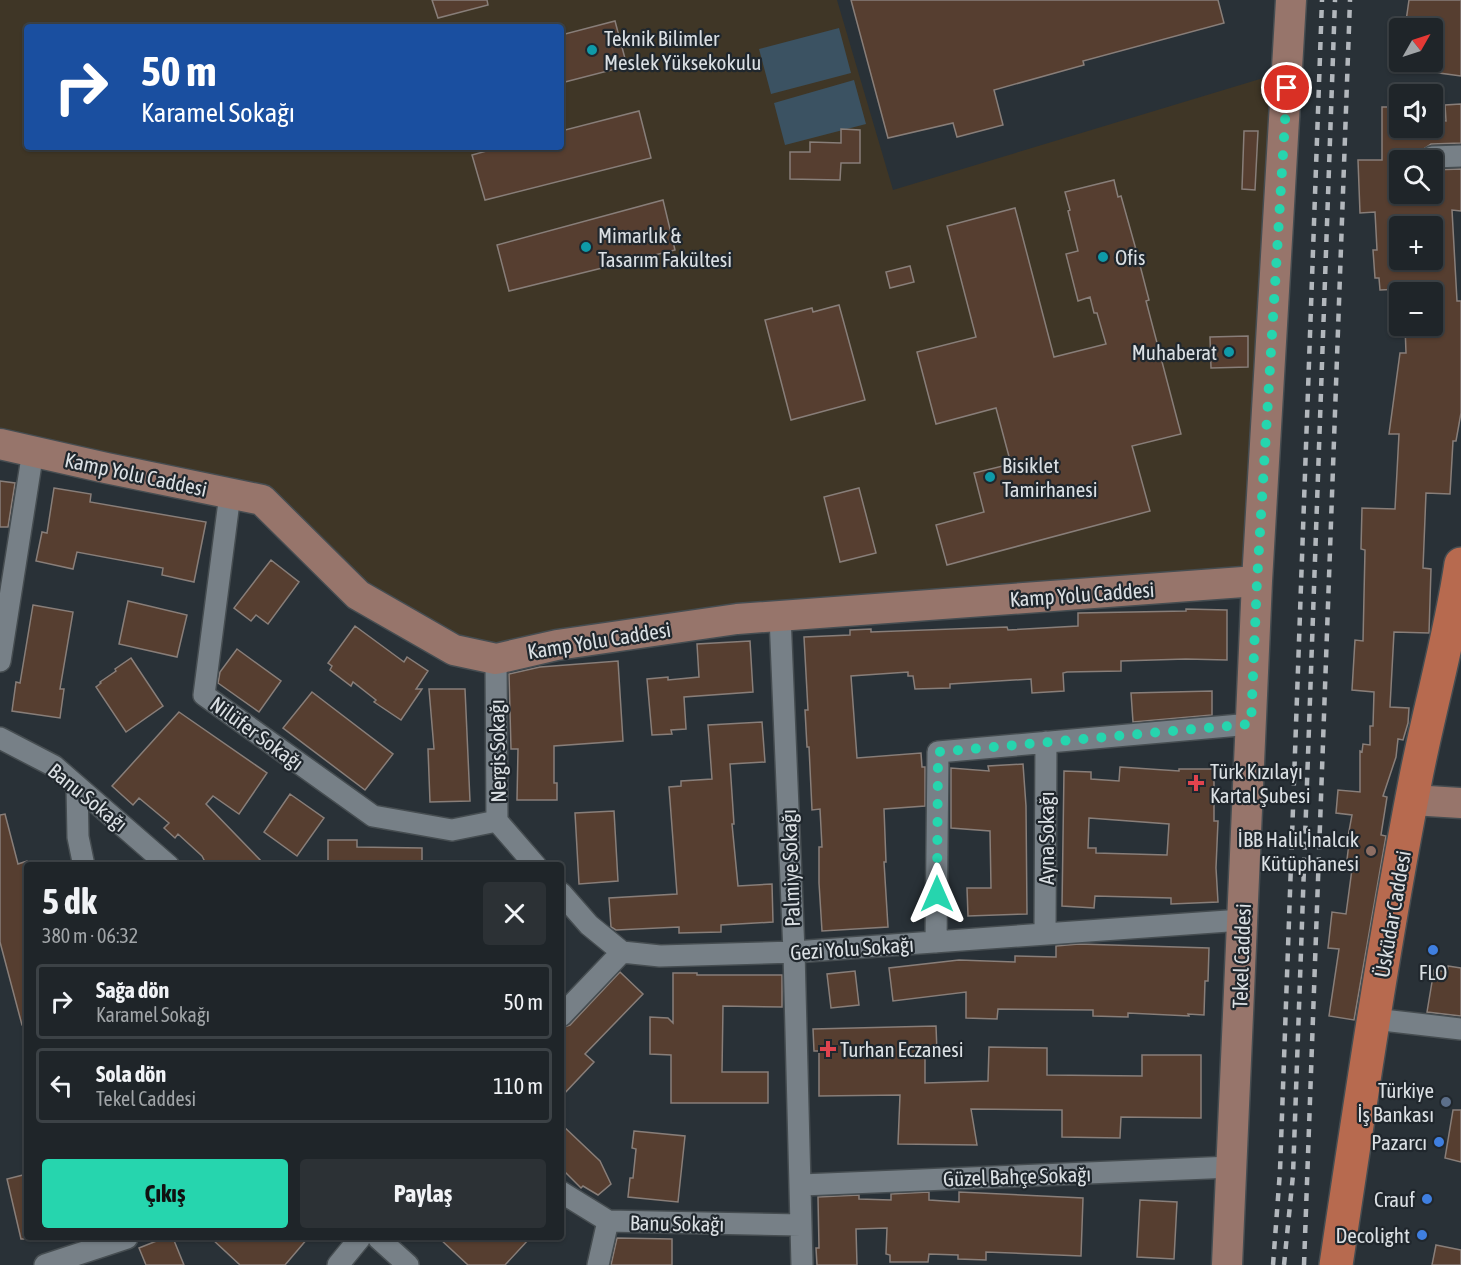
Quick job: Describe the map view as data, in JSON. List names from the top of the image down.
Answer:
{
  "streets": {
    "main road": ["Üsküdar Caddesi"],
    "street": [
      "Kamp Yolu Caddesi",
      "Nilüfer Sokağı",
      "Nergis Sokağı",
      "Banu Sokağı",
      "Ayna Sokağı",
      "Palmiye Sokağı",
      "Gezi Yolu Sokağı",
      "Tekel Caddesi",
      "Güzel Bahçe Sokağı"
    ]
  },
  "crossings": [
    ["Kamp Yolu Caddesi", "Nilüfer Sokağı"],
    ["Kamp Yolu Caddesi", "Nergis Sokağı"],
    ["Kamp Yolu Caddesi", "Palmiye Sokağı"],
    ["Kamp Yolu Caddesi", "Tekel Caddesi"],
    ["Nilüfer Sokağı", "Nergis Sokağı"],
    ["Banu Sokağı", "Palmiye Sokağı"],
    ["Ayna Sokağı", "Gezi Yolu Sokağı"],
    ["Palmiye Sokağı", "Gezi Yolu Sokağı"],
    ["Palmiye Sokağı", "Güzel Bahçe Sokağı"],
    ["Gezi Yolu Sokağı", "Tekel Caddesi"],
    ["Tekel Caddesi", "Güzel Bahçe Sokağı"]
  ],
  "places": {
    "other": [
      "Teknik Bilimler Meslek Yüksekokulu",
      "Mimarlık & Tasarım Fakültesi",
      "Ofis",
      "Muhaberat",
      "Bisiklet Tamirhanesi",
      "İBB Halil İnalcık Kütüphanesi",
      "FLO",
      "Türkiye İş Bankası",
      "Pazarcı",
      "Crauf",
      "Decolight"
    ],
    "health": ["Türk Kızılayı Kartal Şubesi", "Turhan Eczanesi"]
  },
  "north": "top right",
  "page": {
    "map_buttons": ["+", "−"],
    "turn": ["50 m", "Karamel Sokağı"],
    "heading": ["5 dk", "380 m · 06:32"],
    "list": [
      {
        "name": "Sağa dön",
        "note": "Karamel Sokağı",
        "value": "50 m"
      },
      {
        "name": "Sola dön",
        "note": "Tekel Caddesi",
        "value": "110 m"
      }
    ],
    "buttons": ["Çıkış", "Paylaş"]
  }
}
